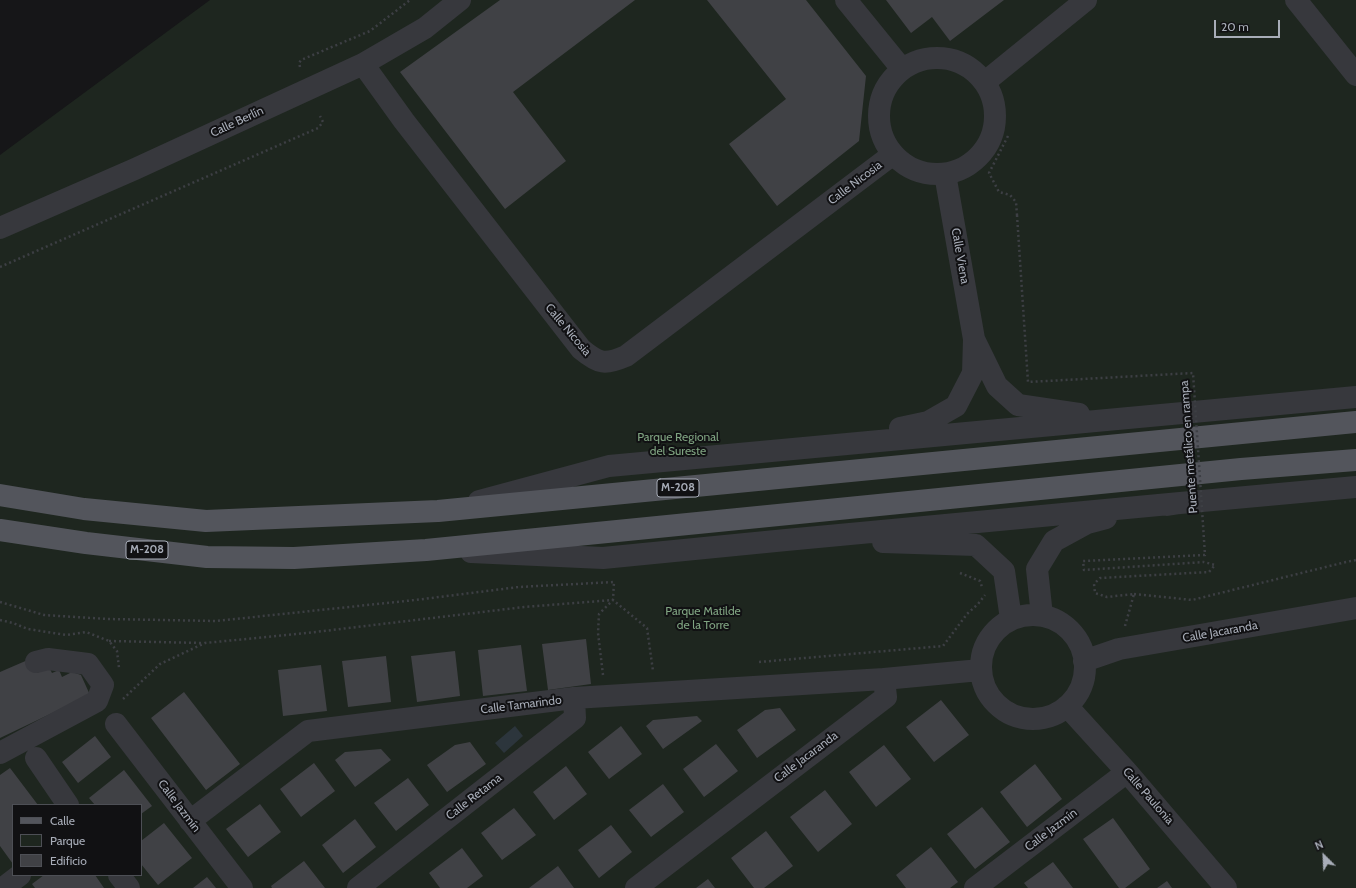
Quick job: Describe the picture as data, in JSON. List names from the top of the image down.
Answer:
{
  "streets": {
    "main road": ["M-208"],
    "street": [
      "Calle Berlín",
      "Calle Nicosia",
      "Calle Viena",
      "Calle Jacaranda",
      "Calle Tamarindo",
      "Calle Paulonia",
      "Calle Retama",
      "Calle Jazmín"
    ],
    "path": ["Puente metálico en rampa"]
  },
  "crossings": [
    ["Calle Berlín", "Calle Nicosia"],
    ["Calle Nicosia", "Calle Viena"],
    ["Calle Jacaranda", "Calle Tamarindo"],
    ["Calle Jacaranda", "Calle Paulonia"],
    ["Calle Tamarindo", "Calle Retama"],
    ["Calle Tamarindo", "Calle Jazmín"],
    ["Calle Paulonia", "Calle Jazmín"]
  ],
  "parks": ["Parque Regional del Sureste", "Parque Matilde de la Torre"],
  "legend": ["Calle", "Parque", "Edificio"],
  "scale_bar": "20 m",
  "north": "top left"
}
